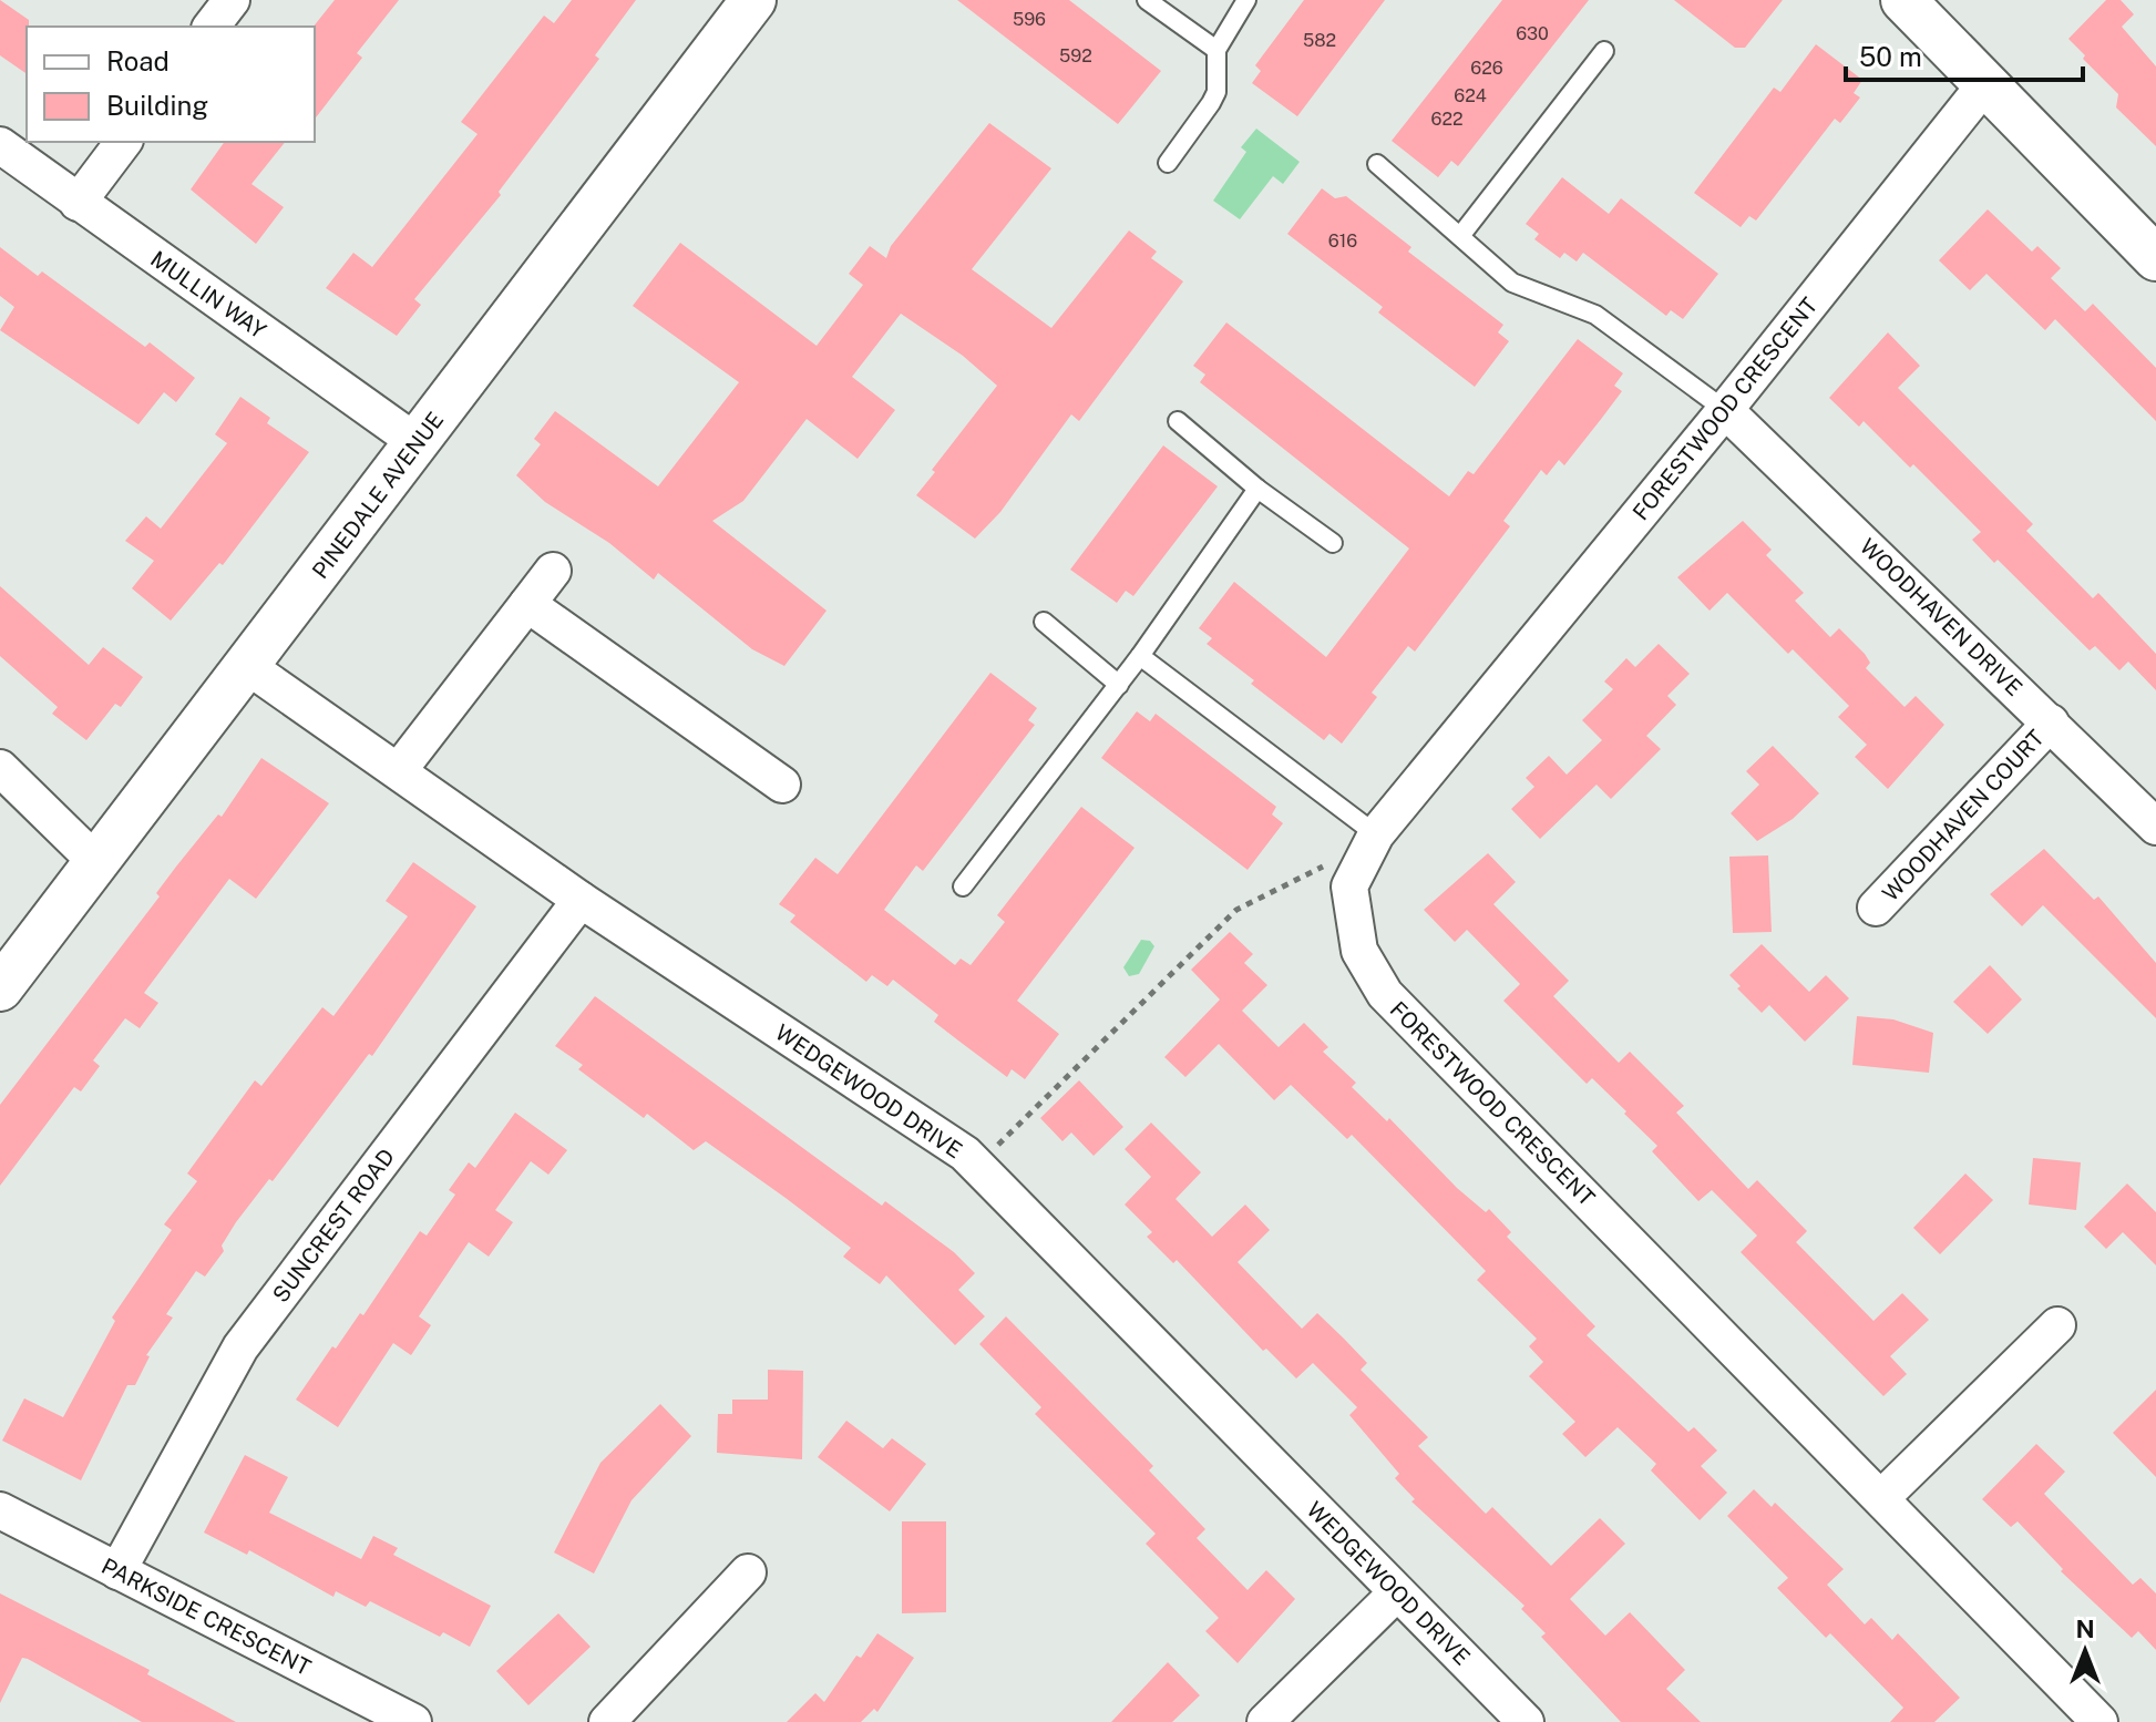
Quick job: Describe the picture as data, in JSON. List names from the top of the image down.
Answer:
{
  "streets": {
    "street": [
      "MULLIN WAY",
      "FORESTWOOD CRESCENT",
      "PINEDALE AVENUE",
      "WOODHAVEN DRIVE",
      "WOODHAVEN COURT",
      "WEDGEWOOD DRIVE",
      "SUNCREST ROAD",
      "PARKSIDE CRESCENT"
    ]
  },
  "crossings": [
    ["MULLIN WAY", "PINEDALE AVENUE"],
    ["FORESTWOOD CRESCENT", "WOODHAVEN DRIVE"],
    ["PINEDALE AVENUE", "WEDGEWOOD DRIVE"],
    ["WOODHAVEN DRIVE", "WOODHAVEN COURT"],
    ["WEDGEWOOD DRIVE", "SUNCREST ROAD"],
    ["SUNCREST ROAD", "PARKSIDE CRESCENT"]
  ],
  "house_numbers": [
    "596",
    "630",
    "582",
    "592",
    "626",
    "624",
    "622",
    "616"
  ],
  "legend": ["Road", "Building"],
  "scale_bar": "50 m",
  "north": "top"
}
